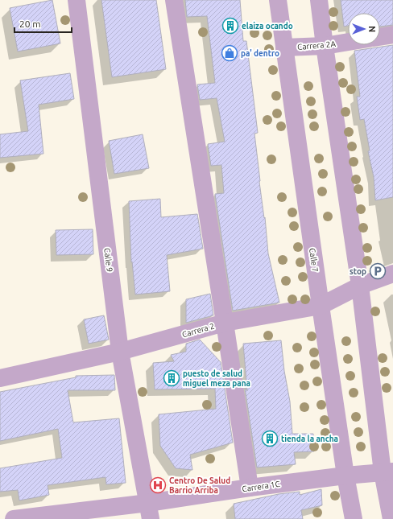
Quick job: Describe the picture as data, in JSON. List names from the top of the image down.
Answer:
{
  "streets": {
    "street": [
      "Carrera 2A",
      "Calle 9",
      "Calle 7",
      "Carrera 2",
      "Carrera 1C"
    ]
  },
  "crossings": [
    ["Carrera 2A", "Calle 7"],
    ["Calle 9", "Carrera 2"],
    ["Calle 9", "Carrera 1C"],
    ["Calle 7", "Carrera 2"],
    ["Calle 7", "Carrera 1C"]
  ],
  "places": {
    "building": ["elaiza ocando", "puesto de salud miguel meza pana", "tienda la ancha"],
    "shop": ["pa' dentro"],
    "parking": ["stop"],
    "hospital": ["Centro De Salud Barrio Arriba"]
  },
  "scale_bar": "20 m",
  "north": "right"
}
